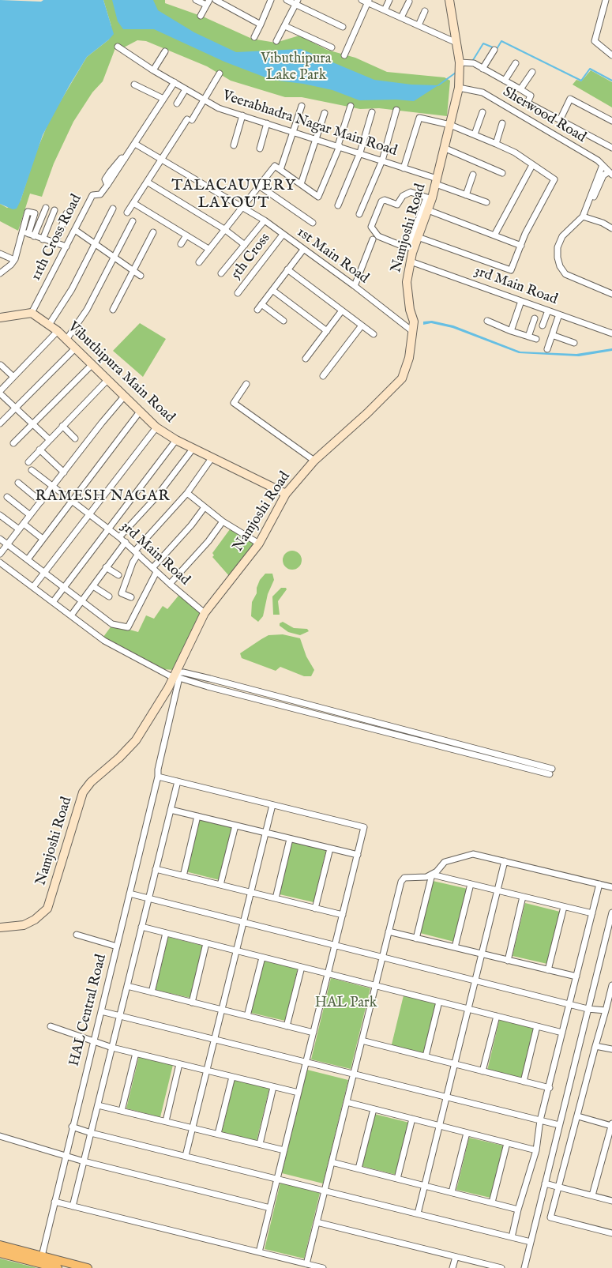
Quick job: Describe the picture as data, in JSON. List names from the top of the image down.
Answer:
{
  "streets": {
    "main road": ["Namjoshi Road", "Vibuthipura Main Road"],
    "street": [
      "Sherwood Road",
      "Veerabhadra Nagar Main Road",
      "11th Cross Road",
      "1st Main Road",
      "5th Cross",
      "3rd Main Road",
      "HAL Central Road"
    ]
  },
  "crossings": [
    ["Sherwood Road", "Namjoshi Road"],
    ["Veerabhadra Nagar Main Road", "Namjoshi Road"],
    ["Veerabhadra Nagar Main Road", "11th Cross Road"],
    ["Namjoshi Road", "1st Main Road"],
    ["Namjoshi Road", "3rd Main Road"],
    ["Namjoshi Road", "Vibuthipura Main Road"],
    ["Namjoshi Road", "HAL Central Road"],
    ["11th Cross Road", "1st Main Road"],
    ["11th Cross Road", "Vibuthipura Main Road"],
    ["1st Main Road", "5th Cross"]
  ],
  "districts": ["TALACAUVERY LAYOUT", "RAMESH NAGAR"],
  "parks": ["Vibuthipura Lake Park", "HAL Park"]
}
